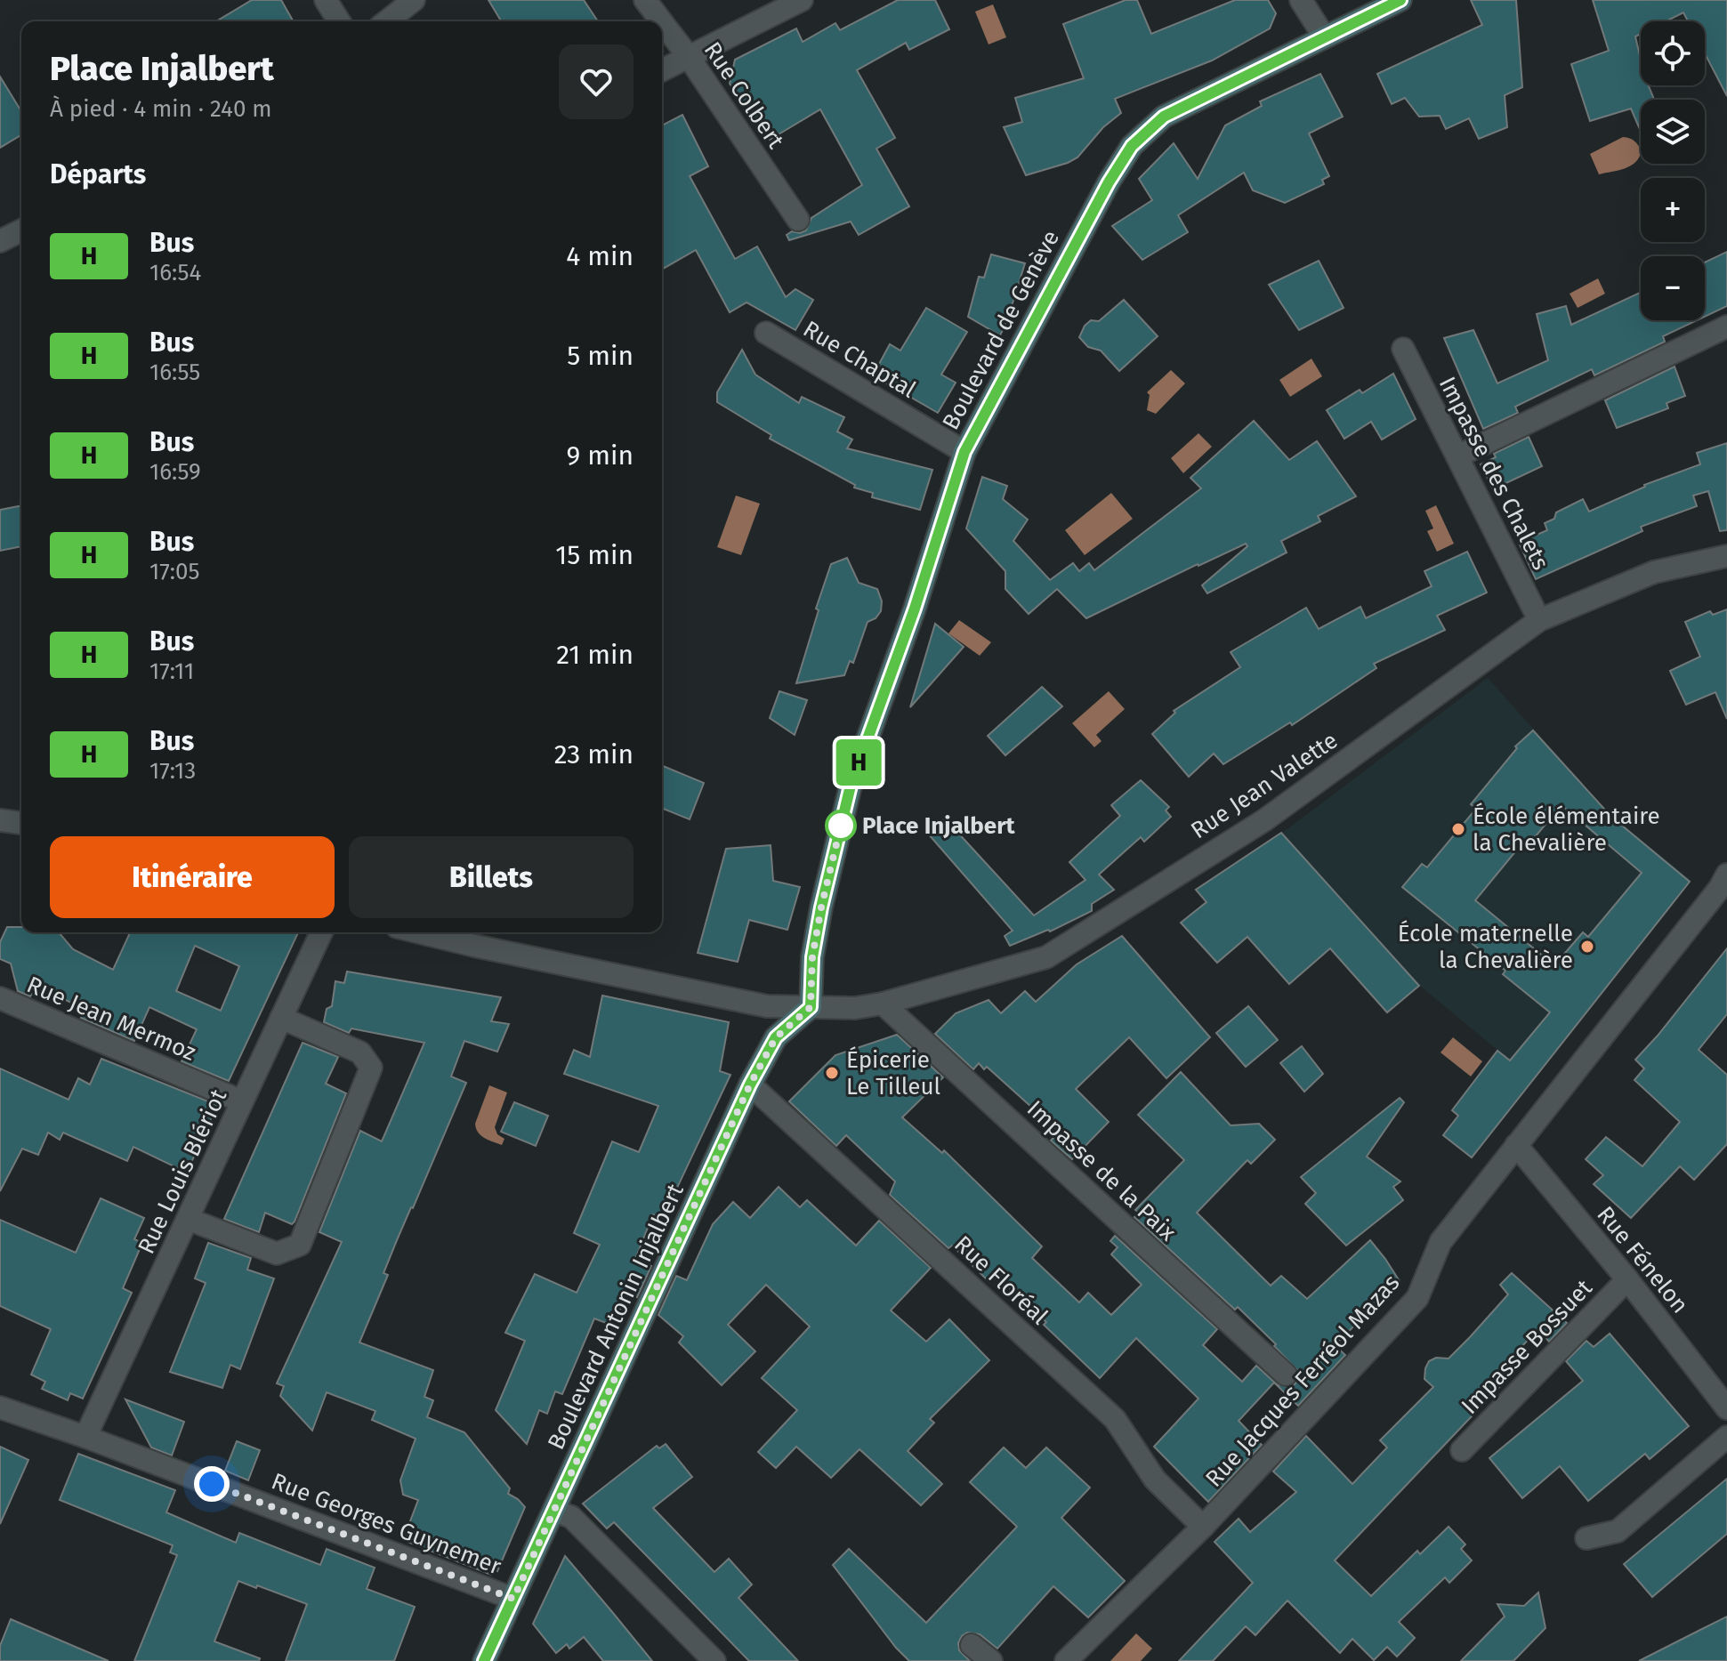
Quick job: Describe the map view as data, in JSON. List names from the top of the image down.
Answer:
{
  "streets": {
    "street": [
      "Rue Colbert",
      "Boulevard de Genève",
      "Rue Chaptal",
      "Impasse des Chalets",
      "Rue Jean Valette",
      "Rue Jean Mermoz",
      "Impasse de la Paix",
      "Rue Louis Blériot",
      "Rue Fénelon",
      "Rue Floréal",
      "Boulevard Antonin Injalbert",
      "Impasse Bossuet",
      "Rue Jacques Ferréol Mazas",
      "Rue Georges Guynemer"
    ]
  },
  "crossings": [
    ["Boulevard de Genève", "Rue Chaptal"],
    ["Boulevard de Genève", "Rue Jean Valette"],
    ["Boulevard de Genève", "Boulevard Antonin Injalbert"],
    ["Impasse des Chalets", "Rue Jean Valette"],
    ["Rue Jean Valette", "Impasse de la Paix"],
    ["Rue Jean Valette", "Boulevard Antonin Injalbert"],
    ["Rue Jean Mermoz", "Rue Louis Blériot"],
    ["Rue Louis Blériot", "Rue Georges Guynemer"],
    ["Rue Fénelon", "Impasse Bossuet"],
    ["Rue Fénelon", "Rue Jacques Ferréol Mazas"],
    ["Rue Floréal", "Boulevard Antonin Injalbert"],
    ["Rue Floréal", "Rue Jacques Ferréol Mazas"],
    ["Boulevard Antonin Injalbert", "Rue Georges Guynemer"]
  ],
  "places": [
    "Place Injalbert",
    "École élémentaire la Chevalière",
    "École maternelle la Chevalière",
    "Épicerie Le Tilleul"
  ],
  "lines": ["bus line H"],
  "page": {
    "on_map": "H",
    "map_buttons": ["+", "−"],
    "heading": [
      ["Place Injalbert", "À pied · 4 min · 240 m"],
      "Départs"
    ],
    "list": [
      {
        "mark": "H",
        "name": "Bus",
        "note": "16:54",
        "value": "4 min"
      },
      {
        "mark": "H",
        "name": "Bus",
        "note": "16:55",
        "value": "5 min"
      },
      {
        "mark": "H",
        "name": "Bus",
        "note": "16:59",
        "value": "9 min"
      },
      {
        "mark": "H",
        "name": "Bus",
        "note": "17:05",
        "value": "15 min"
      },
      {
        "mark": "H",
        "name": "Bus",
        "note": "17:11",
        "value": "21 min"
      },
      {
        "mark": "H",
        "name": "Bus",
        "note": "17:13",
        "value": "23 min"
      }
    ],
    "buttons": ["Itinéraire", "Billets"]
  }
}
